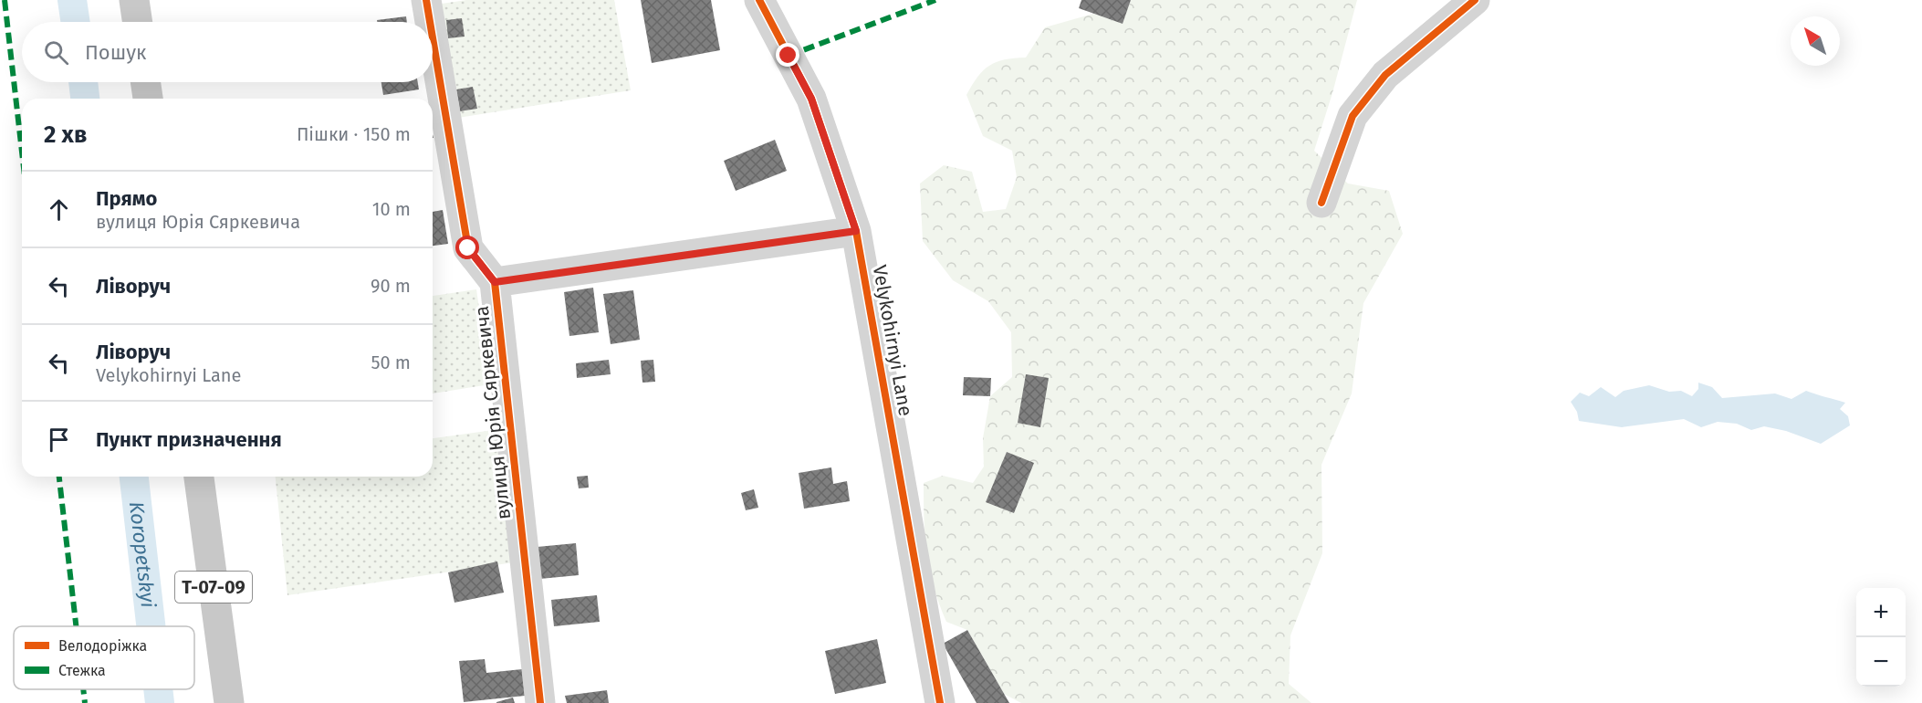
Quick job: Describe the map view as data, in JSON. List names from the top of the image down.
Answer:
{
  "streets": {
    "main road": ["Т-07-09"],
    "street": ["Velykohirnyi Lane", "вулиця Юрія Сяркевича"]
  },
  "water": ["Koropetskyi"],
  "legend": ["Велодоріжка", "Стежка"],
  "north": "top left",
  "page": {
    "search": "Пошук",
    "heading": ["2 хв", "Пішки · 150 m"],
    "list": [
      ["Прямо", "вулиця Юрія Сяркевича", "10 m"],
      ["Ліворуч", "90 m"],
      ["Ліворуч", "Velykohirnyi Lane", "50 m"],
      "Пункт призначення"
    ],
    "map_buttons": ["+", "−"]
  }
}
